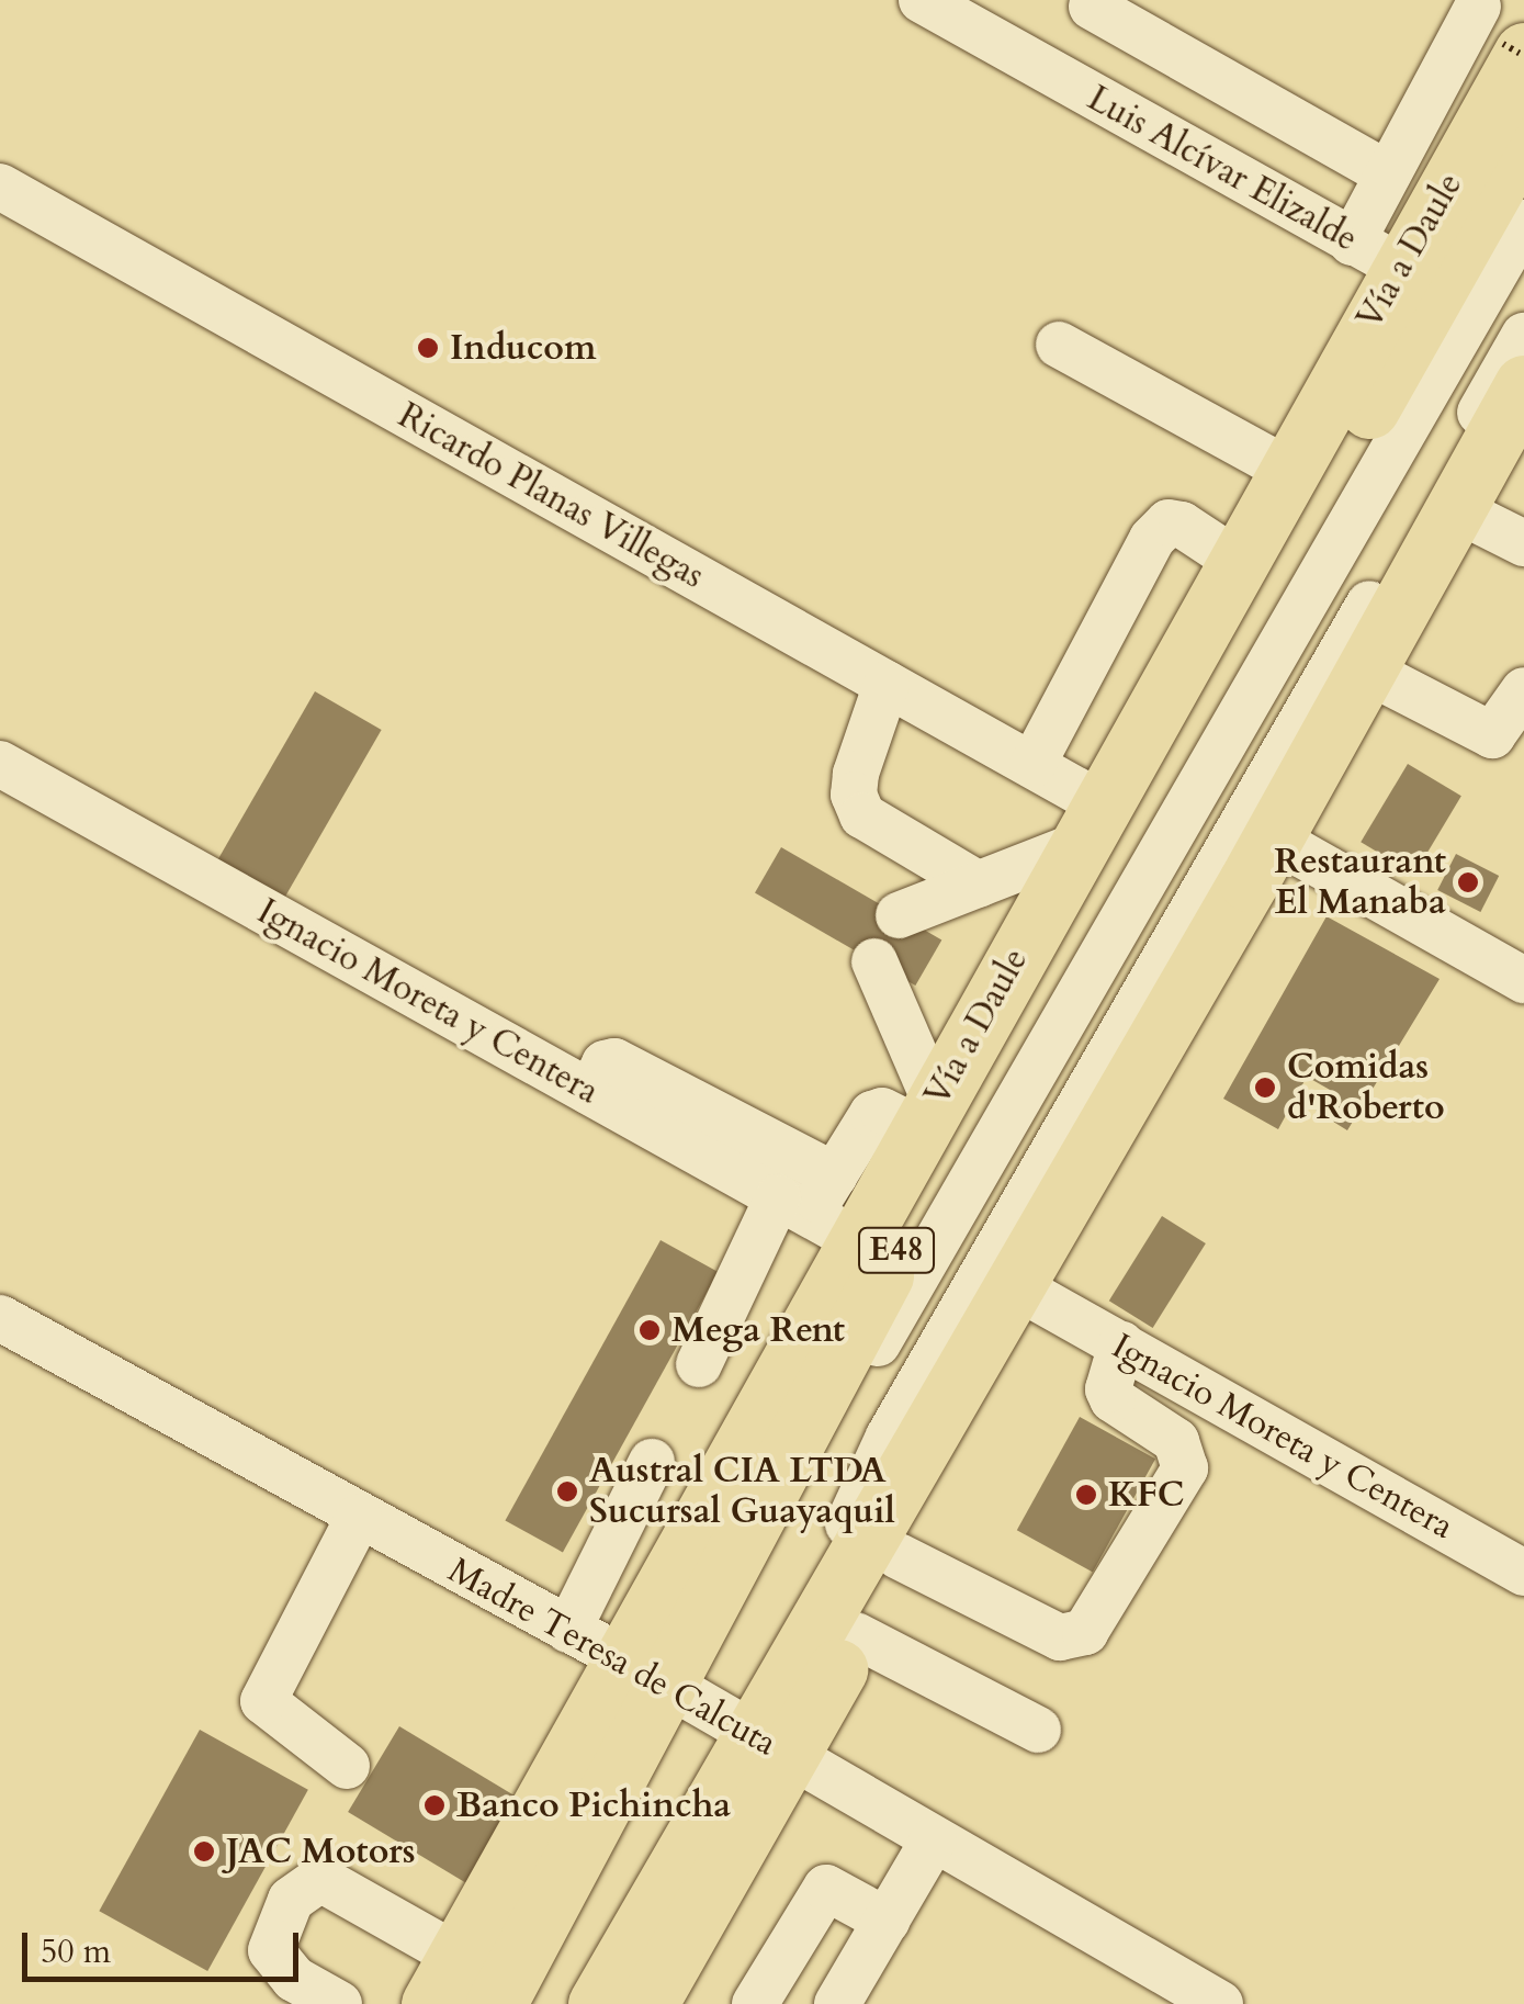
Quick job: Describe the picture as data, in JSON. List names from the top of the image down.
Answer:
{
  "streets": {
    "main road": ["Vía a Daule", "E48"],
    "street": [
      "Luis Alcívar Elizalde",
      "Ricardo Planas Villegas",
      "Ignacio Moreta y Centera",
      "Madre Teresa de Calcuta"
    ]
  },
  "crossings": [
    ["Luis Alcívar Elizalde", "Vía a Daule"],
    ["Vía a Daule", "Ricardo Planas Villegas"],
    ["Vía a Daule", "Ignacio Moreta y Centera"],
    ["Vía a Daule", "Madre Teresa de Calcuta"]
  ],
  "places": [
    "Inducom",
    "Restaurant El Manaba",
    "Comidas d'Roberto",
    "Mega Rent",
    "Austral CIA LTDA Sucursal Guayaquil",
    "KFC",
    "Banco Pichincha",
    "JAC Motors"
  ],
  "scale_bar": "50 m"
}
